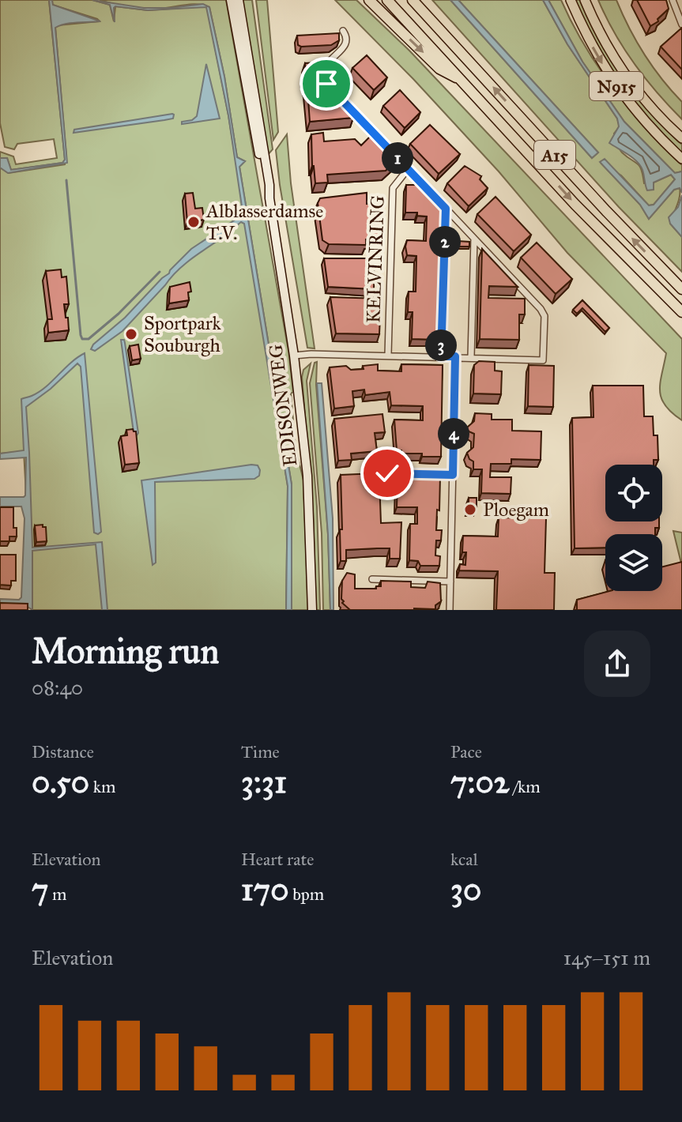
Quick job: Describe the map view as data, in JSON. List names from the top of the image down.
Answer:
{
  "streets": {
    "highway": ["A15"],
    "main road": ["N915"],
    "street": ["KELVINRING", "EDISONWEG"]
  },
  "places": ["Alblasserdamse T.V.", "Sportpark Souburgh", "Ploegam"],
  "page": {
    "pins": [
      "1",
      "2",
      "3",
      "4"
    ],
    "heading": ["Morning run", "08:40"],
    "stats": [
      ["Distance", "0.50 km"],
      ["Time", "3:31"],
      ["Pace", "7:02 /km"],
      ["Elevation", "7 m"],
      ["Heart rate", "170 bpm"],
      ["kcal", "30"]
    ],
    "chart": ["Elevation", "145–151 m"]
  }
}
